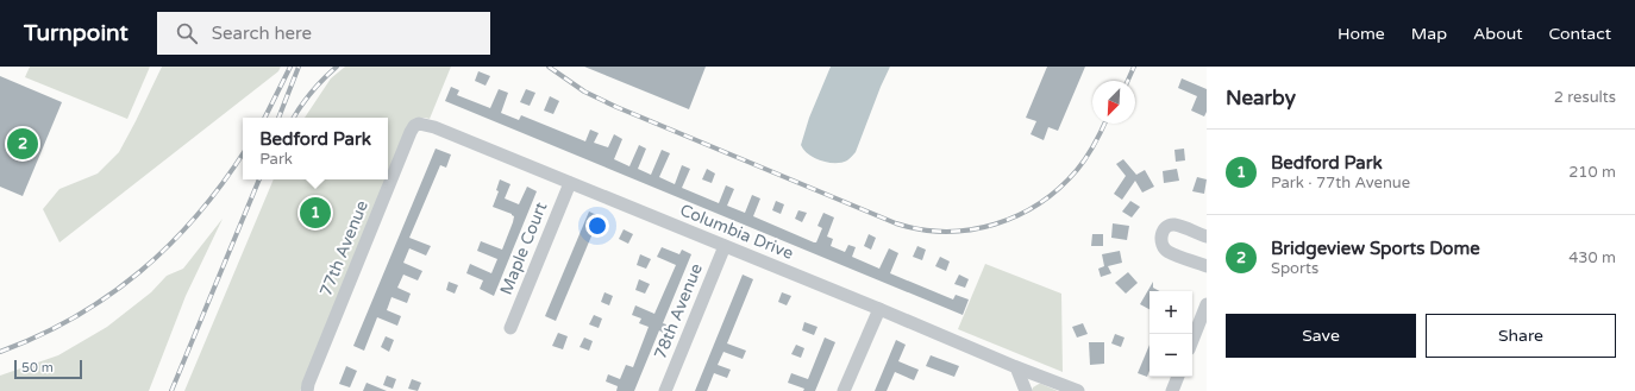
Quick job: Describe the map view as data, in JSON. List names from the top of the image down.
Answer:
{
  "streets": {
    "street": [
      "Columbia Drive",
      "77th Avenue",
      "Maple Court",
      "78th Avenue"
    ]
  },
  "crossings": [
    ["Columbia Drive", "77th Avenue"],
    ["Columbia Drive", "Maple Court"],
    ["Columbia Drive", "78th Avenue"]
  ],
  "scale_bar": "50 m",
  "north": "bottom left",
  "page": {
    "header": "Turnpoint",
    "search": "Search here",
    "nav": [
      "Home",
      "Map",
      "About",
      "Contact"
    ],
    "heading": ["Nearby", "2 results"],
    "popup": ["Bedford Park", "Park"],
    "pins": ["2", "1"],
    "list": [
      {
        "mark": "1",
        "name": "Bedford Park",
        "note": "Park · 77th Avenue",
        "value": "210 m"
      },
      {
        "mark": "2",
        "name": "Bridgeview Sports Dome",
        "note": "Sports",
        "value": "430 m"
      }
    ],
    "map_buttons": ["+", "−"],
    "buttons": ["Save", "Share"],
    "scale": "50 m"
  }
}
